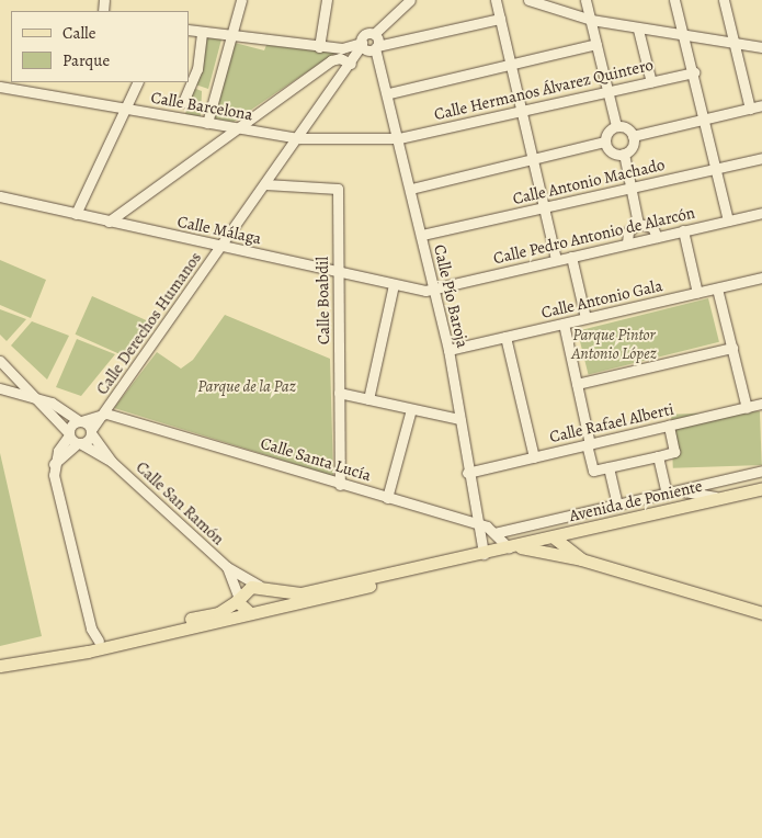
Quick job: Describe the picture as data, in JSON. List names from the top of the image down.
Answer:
{
  "streets": {
    "main road": ["Avenida de Poniente"],
    "street": [
      "Calle Hermanos Álvarez Quintero",
      "Calle Barcelona",
      "Calle Antonio Machado",
      "Calle Málaga",
      "Calle Pedro Antonio de Alarcón",
      "Calle Pío Baroja",
      "Calle Antonio Gala",
      "Calle Boabdil",
      "Calle Derechos Humanos",
      "Calle Rafael Alberti",
      "Calle Santa Lucía",
      "Calle San Ramón"
    ]
  },
  "crossings": [
    ["Calle Hermanos Álvarez Quintero", "Calle Barcelona"],
    ["Calle Hermanos Álvarez Quintero", "Calle Pío Baroja"],
    ["Calle Barcelona", "Calle Pío Baroja"],
    ["Calle Barcelona", "Calle Derechos Humanos"],
    ["Calle Antonio Machado", "Calle Pío Baroja"],
    ["Calle Málaga", "Calle Pedro Antonio de Alarcón"],
    ["Calle Málaga", "Calle Pío Baroja"],
    ["Calle Málaga", "Calle Boabdil"],
    ["Calle Málaga", "Calle Derechos Humanos"],
    ["Calle Pedro Antonio de Alarcón", "Calle Pío Baroja"],
    ["Calle Pío Baroja", "Calle Antonio Gala"],
    ["Calle Pío Baroja", "Calle Derechos Humanos"],
    ["Calle Pío Baroja", "Calle Rafael Alberti"],
    ["Calle Pío Baroja", "Calle Santa Lucía"],
    ["Calle Pío Baroja", "Avenida de Poniente"],
    ["Calle Boabdil", "Calle Derechos Humanos"],
    ["Calle Boabdil", "Calle Santa Lucía"],
    ["Calle Derechos Humanos", "Calle Santa Lucía"],
    ["Calle Derechos Humanos", "Calle San Ramón"],
    ["Calle Santa Lucía", "Avenida de Poniente"]
  ],
  "parks": ["Parque Pintor Antonio López", "Parque de la Paz"],
  "legend": ["Calle", "Parque"]
}
